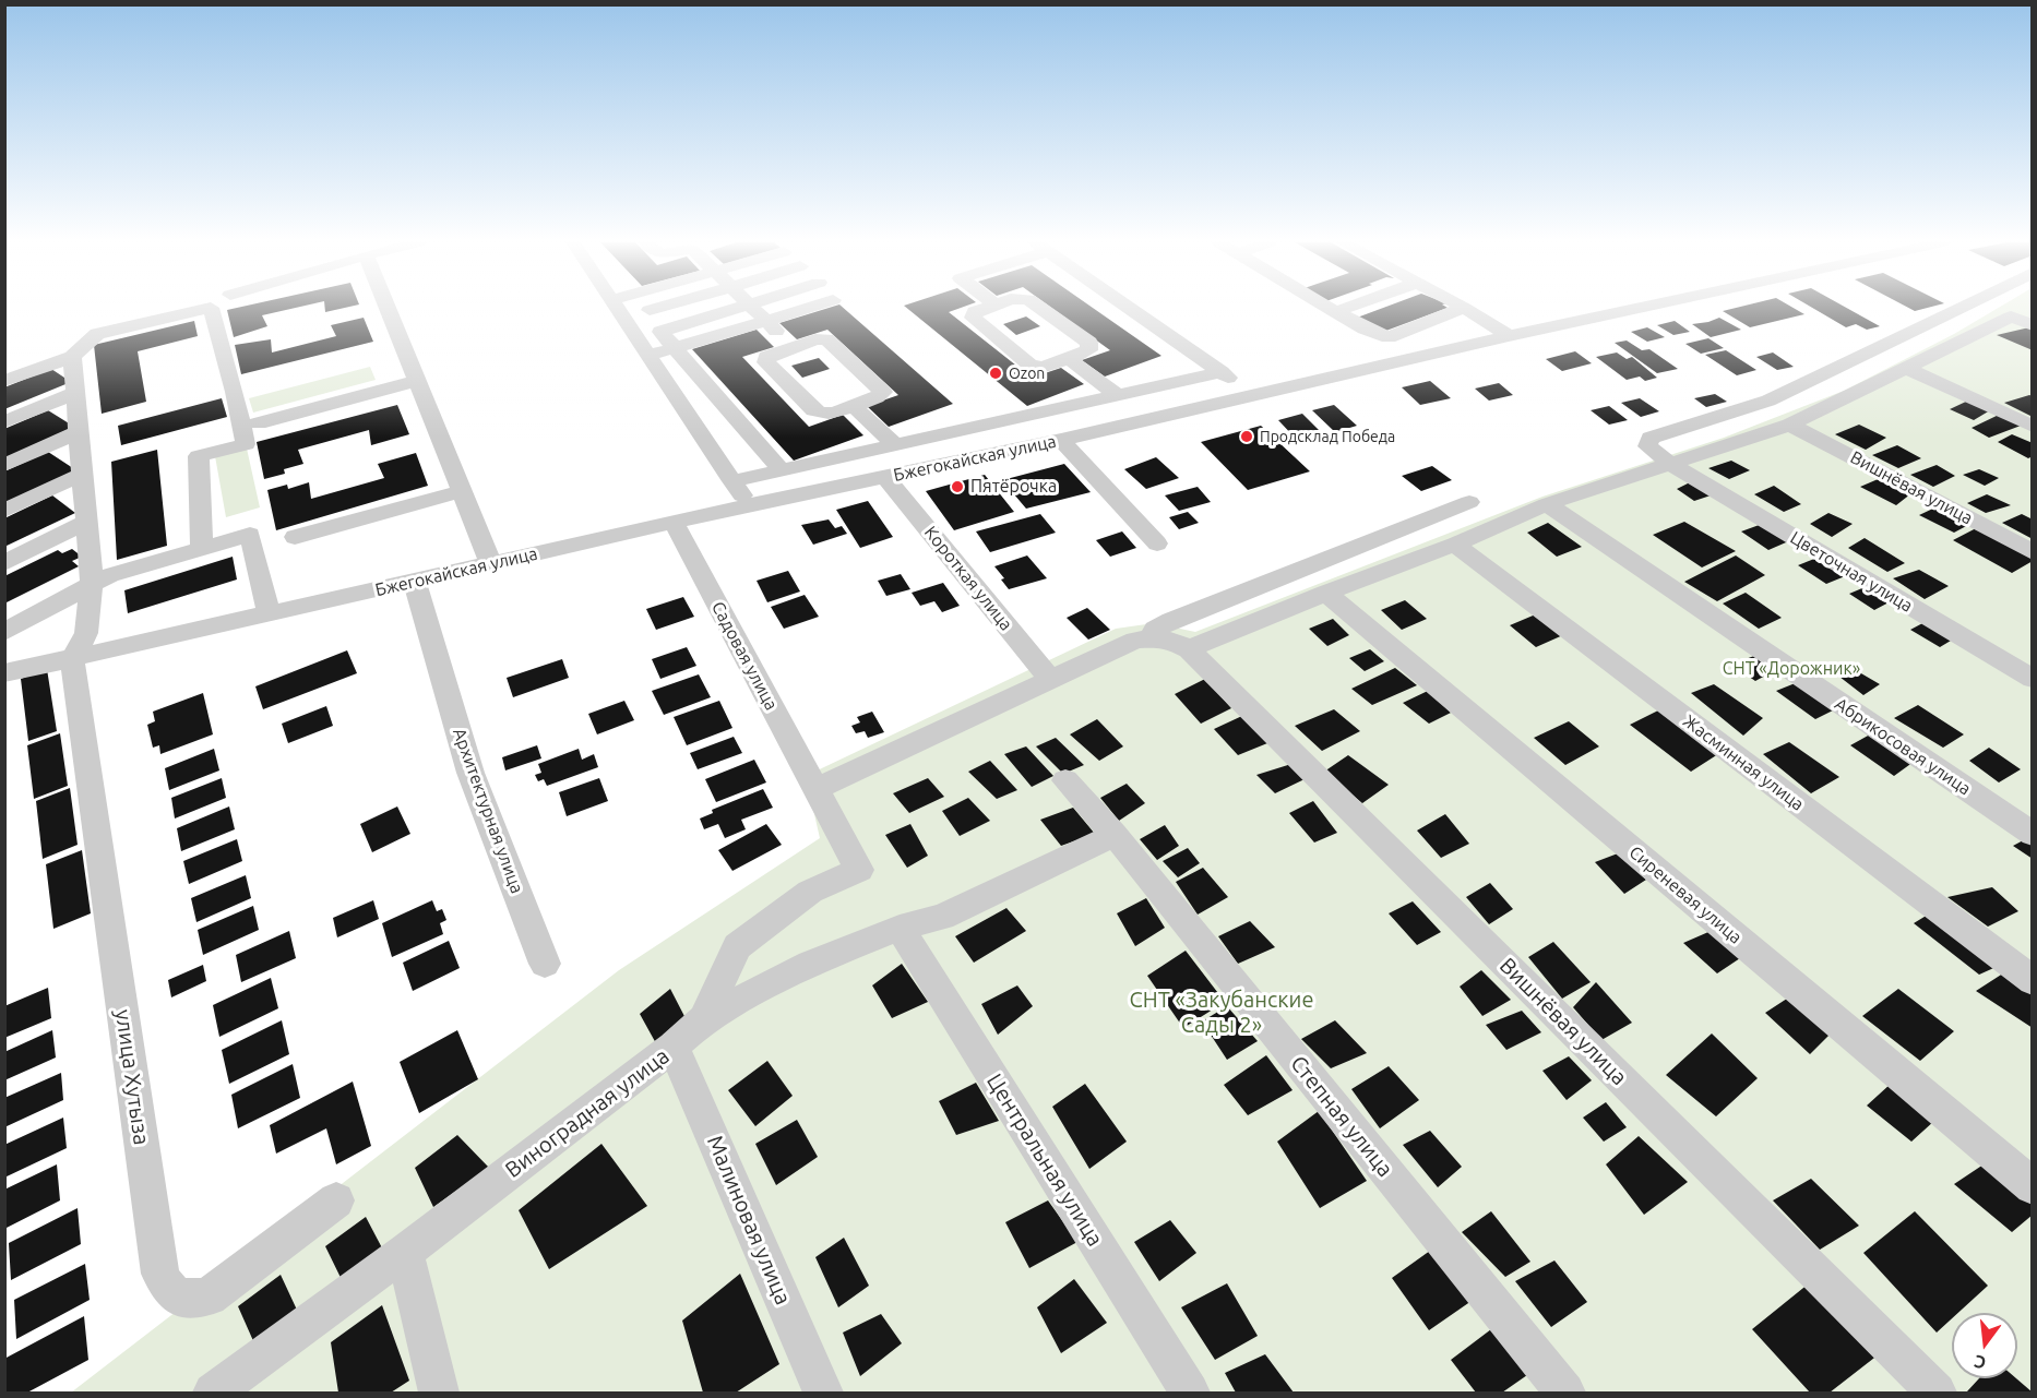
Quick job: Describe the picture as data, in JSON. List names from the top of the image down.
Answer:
{
  "streets": {
    "street": [
      "Бжегокайская улица",
      "Вишнёвая улица",
      "Цветочная улица",
      "Короткая улица",
      "Садовая улица",
      "Абрикосовая улица",
      "Жасминная улица",
      "Архитектурная улица",
      "Сиреневая улица",
      "улица Хутыза",
      "Виноградная улица",
      "Степная улица",
      "Центральная улица",
      "Малиновая улица"
    ]
  },
  "crossings": [
    ["Бжегокайская улица", "Короткая улица"],
    ["Бжегокайская улица", "Садовая улица"],
    ["Бжегокайская улица", "Архитектурная улица"],
    ["Бжегокайская улица", "улица Хутыза"],
    ["Садовая улица", "Виноградная улица"],
    ["Виноградная улица", "Малиновая улица"]
  ],
  "parks": ["СНТ «Дорожник»", "СНТ «Закубанские Сады 2»"],
  "places": ["Ozon", "Продсклад Победа", "Пятёрочка"],
  "north": "bottom"
}
